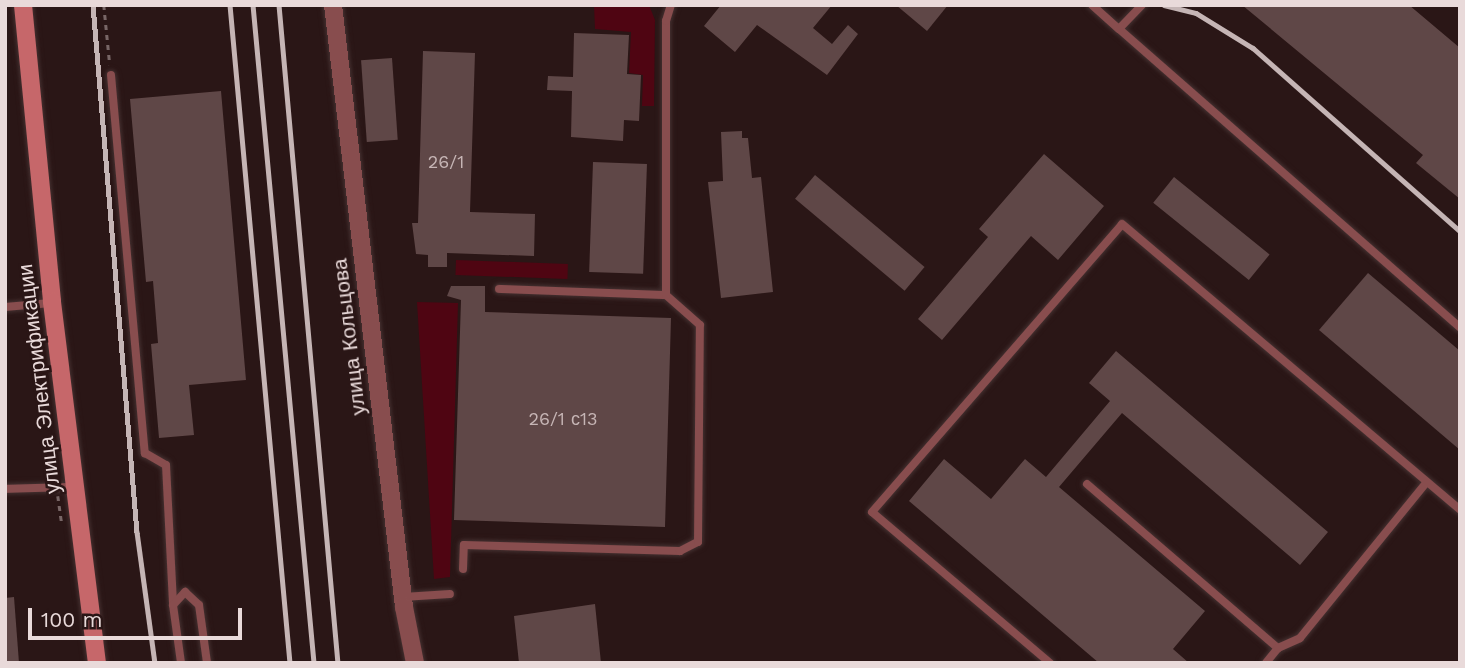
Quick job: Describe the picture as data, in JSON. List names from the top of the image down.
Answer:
{
  "streets": {
    "main road": ["улица Электрификации"],
    "street": ["улица Кольцова"]
  },
  "house_numbers": ["26/1", "26/1 с13"],
  "scale_bar": "100 m"
}
